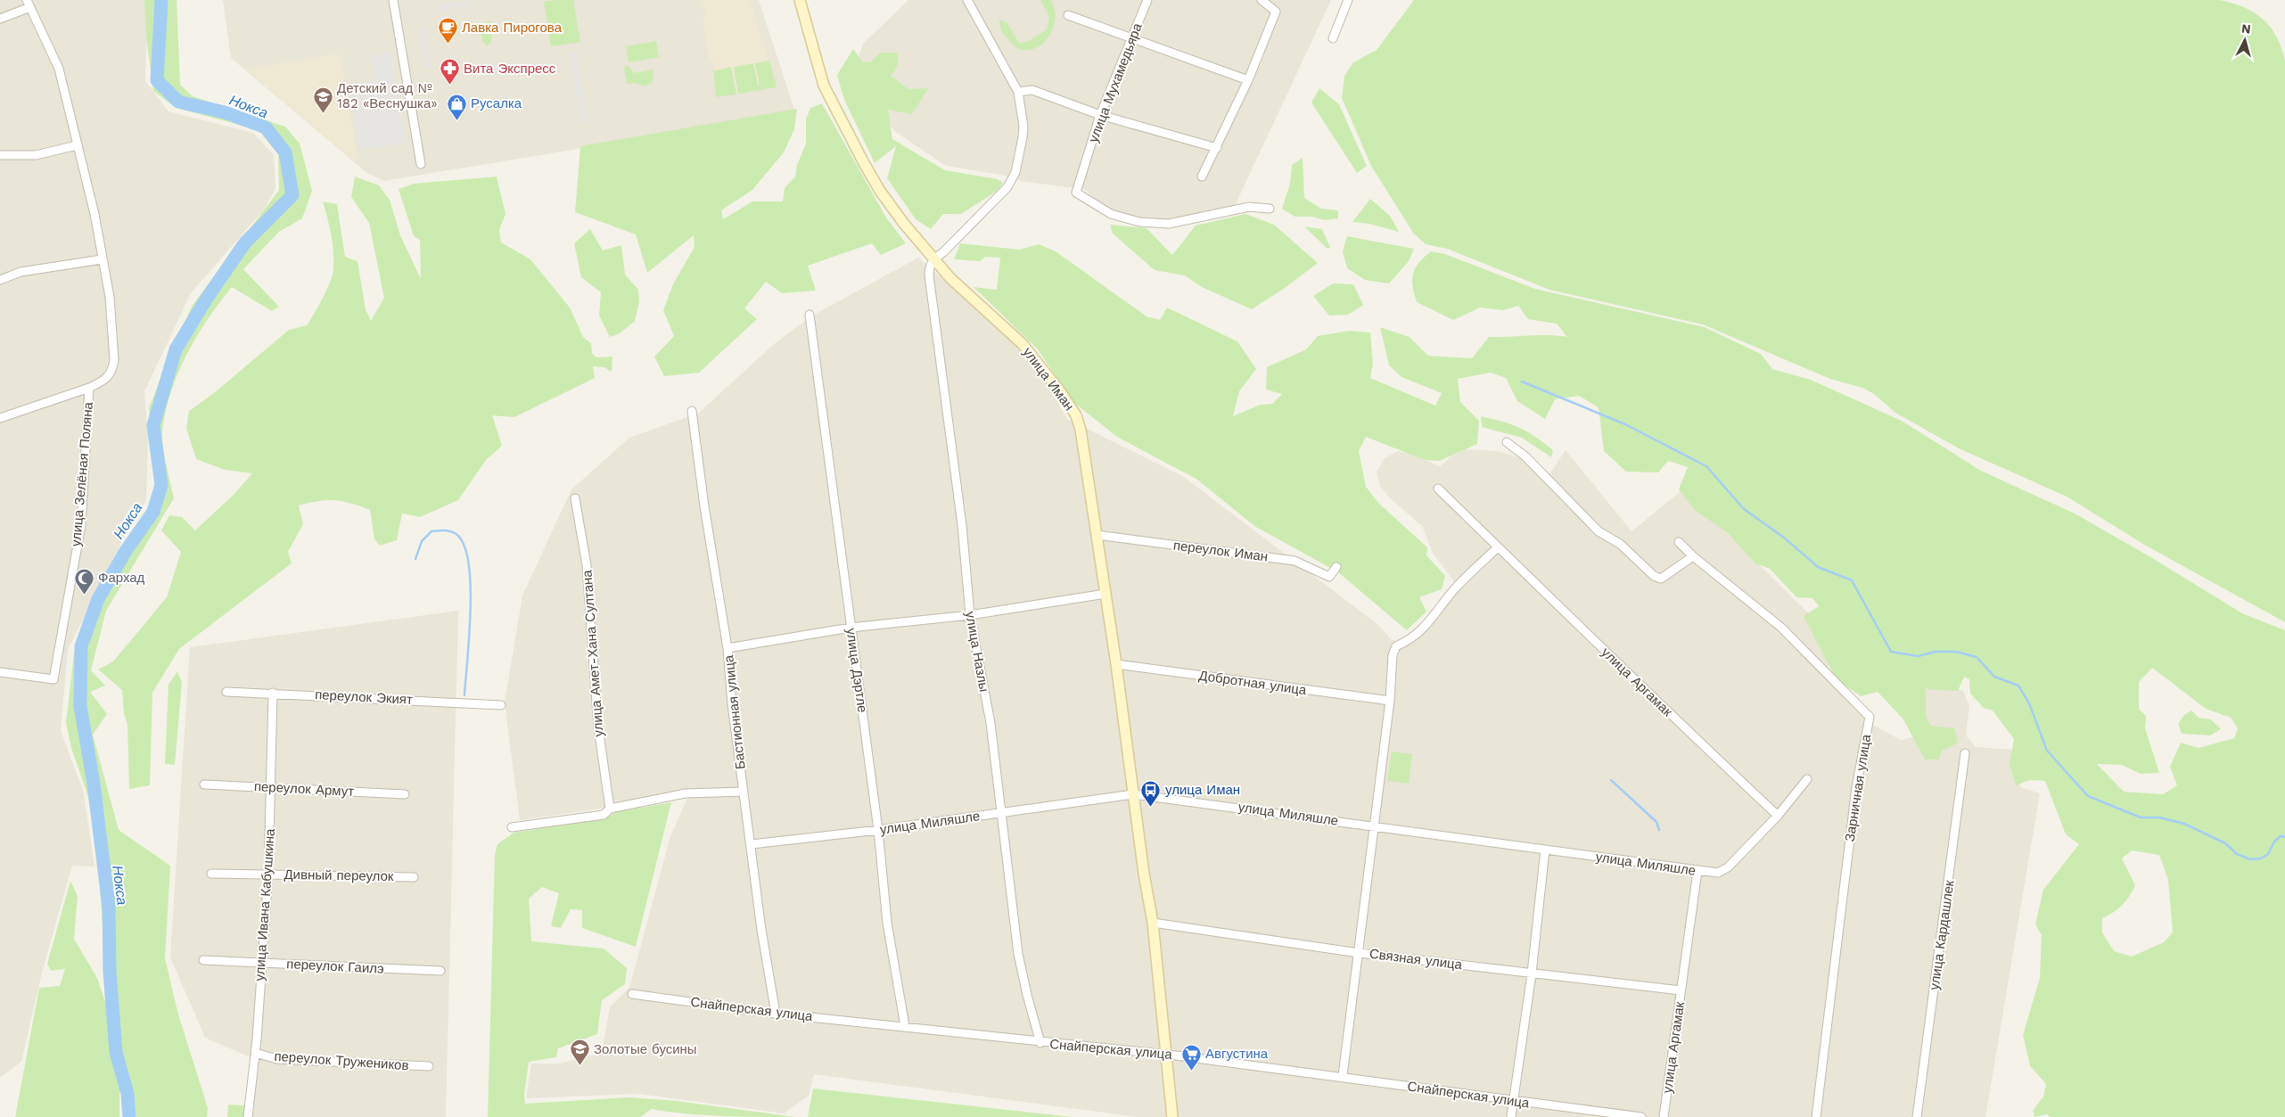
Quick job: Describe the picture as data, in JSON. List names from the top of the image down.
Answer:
{
  "streets": {
    "street": [
      "улица Мухамедьяра",
      "улица Иман",
      "улица Зелёная Поляна",
      "переулок Иман",
      "улица Назлы",
      "улица Амет-Хана Султана",
      "улица Дэртле",
      "улица Аргамак",
      "Добротная улица",
      "переулок Экият",
      "Бастионная улица",
      "Зарничная улица",
      "переулок Армут",
      "улица Миляшле",
      "Дивный переулок",
      "улица Ивана Кабушкина",
      "улица Кардашлек",
      "Связная улица",
      "переулок Гаилэ",
      "Снайперская улица",
      "переулок Тружеников"
    ]
  },
  "crossings": [
    ["улица Иман", "переулок Иман"],
    ["улица Иман", "улица Назлы"],
    ["улица Иман", "Добротная улица"],
    ["улица Иман", "улица Миляшле"],
    ["улица Иман", "Связная улица"],
    ["улица Иман", "Снайперская улица"],
    ["улица Назлы", "улица Миляшле"],
    ["улица Назлы", "Снайперская улица"],
    ["улица Дэртле", "улица Миляшле"],
    ["улица Дэртле", "Снайперская улица"],
    ["улица Аргамак", "улица Миляшле"],
    ["улица Аргамак", "Связная улица"],
    ["переулок Экият", "улица Ивана Кабушкина"],
    ["Бастионная улица", "улица Миляшле"],
    ["Бастионная улица", "Снайперская улица"],
    ["переулок Армут", "улица Ивана Кабушкина"],
    ["Дивный переулок", "улица Ивана Кабушкина"],
    ["улица Ивана Кабушкина", "переулок Гаилэ"],
    ["улица Ивана Кабушкина", "переулок Тружеников"]
  ],
  "water": ["Нокса"],
  "places": {
    "cafe": ["Лавка Пирогова"],
    "pharmacy": ["Вита Экспресс"],
    "school or university": ["Детский сад № 182 «Веснушка»", "Золотые бусины"],
    "shop": ["Русалка"],
    "mosque": ["Фархад"],
    "bus stop": ["улица Иман"],
    "supermarket": ["Августина"]
  },
  "north": "top"
}
